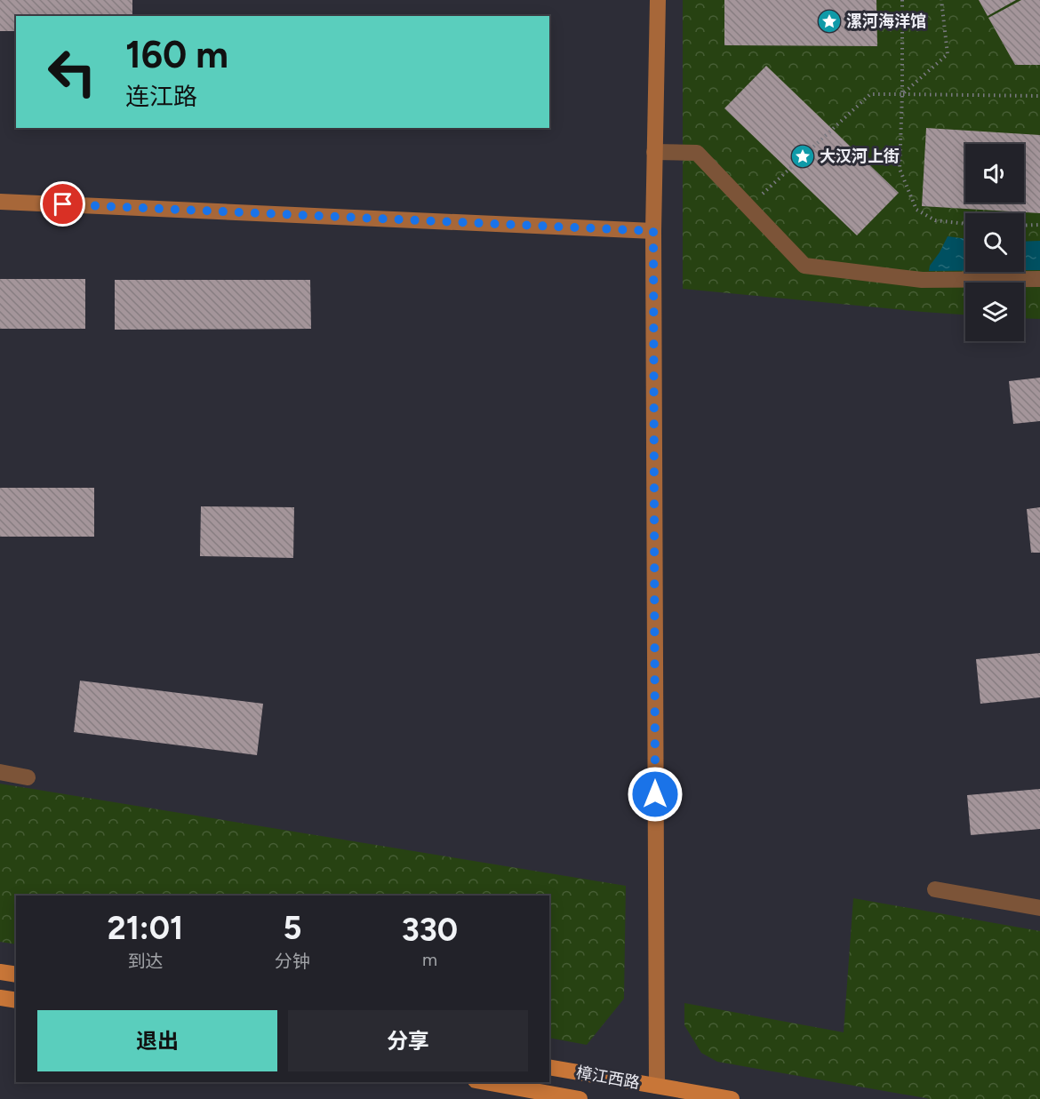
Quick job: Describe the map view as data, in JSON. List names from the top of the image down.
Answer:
{
  "streets": {
    "main road": ["樟江西路"]
  },
  "places": {
    "place": ["漯河海洋馆", "大汉河上街"]
  },
  "page": {
    "turn": ["160 m", "连江路"],
    "eta": [
      "21:01",
      "到达",
      "5",
      "分钟",
      "330",
      "m"
    ],
    "buttons": ["退出", "分享"]
  }
}
